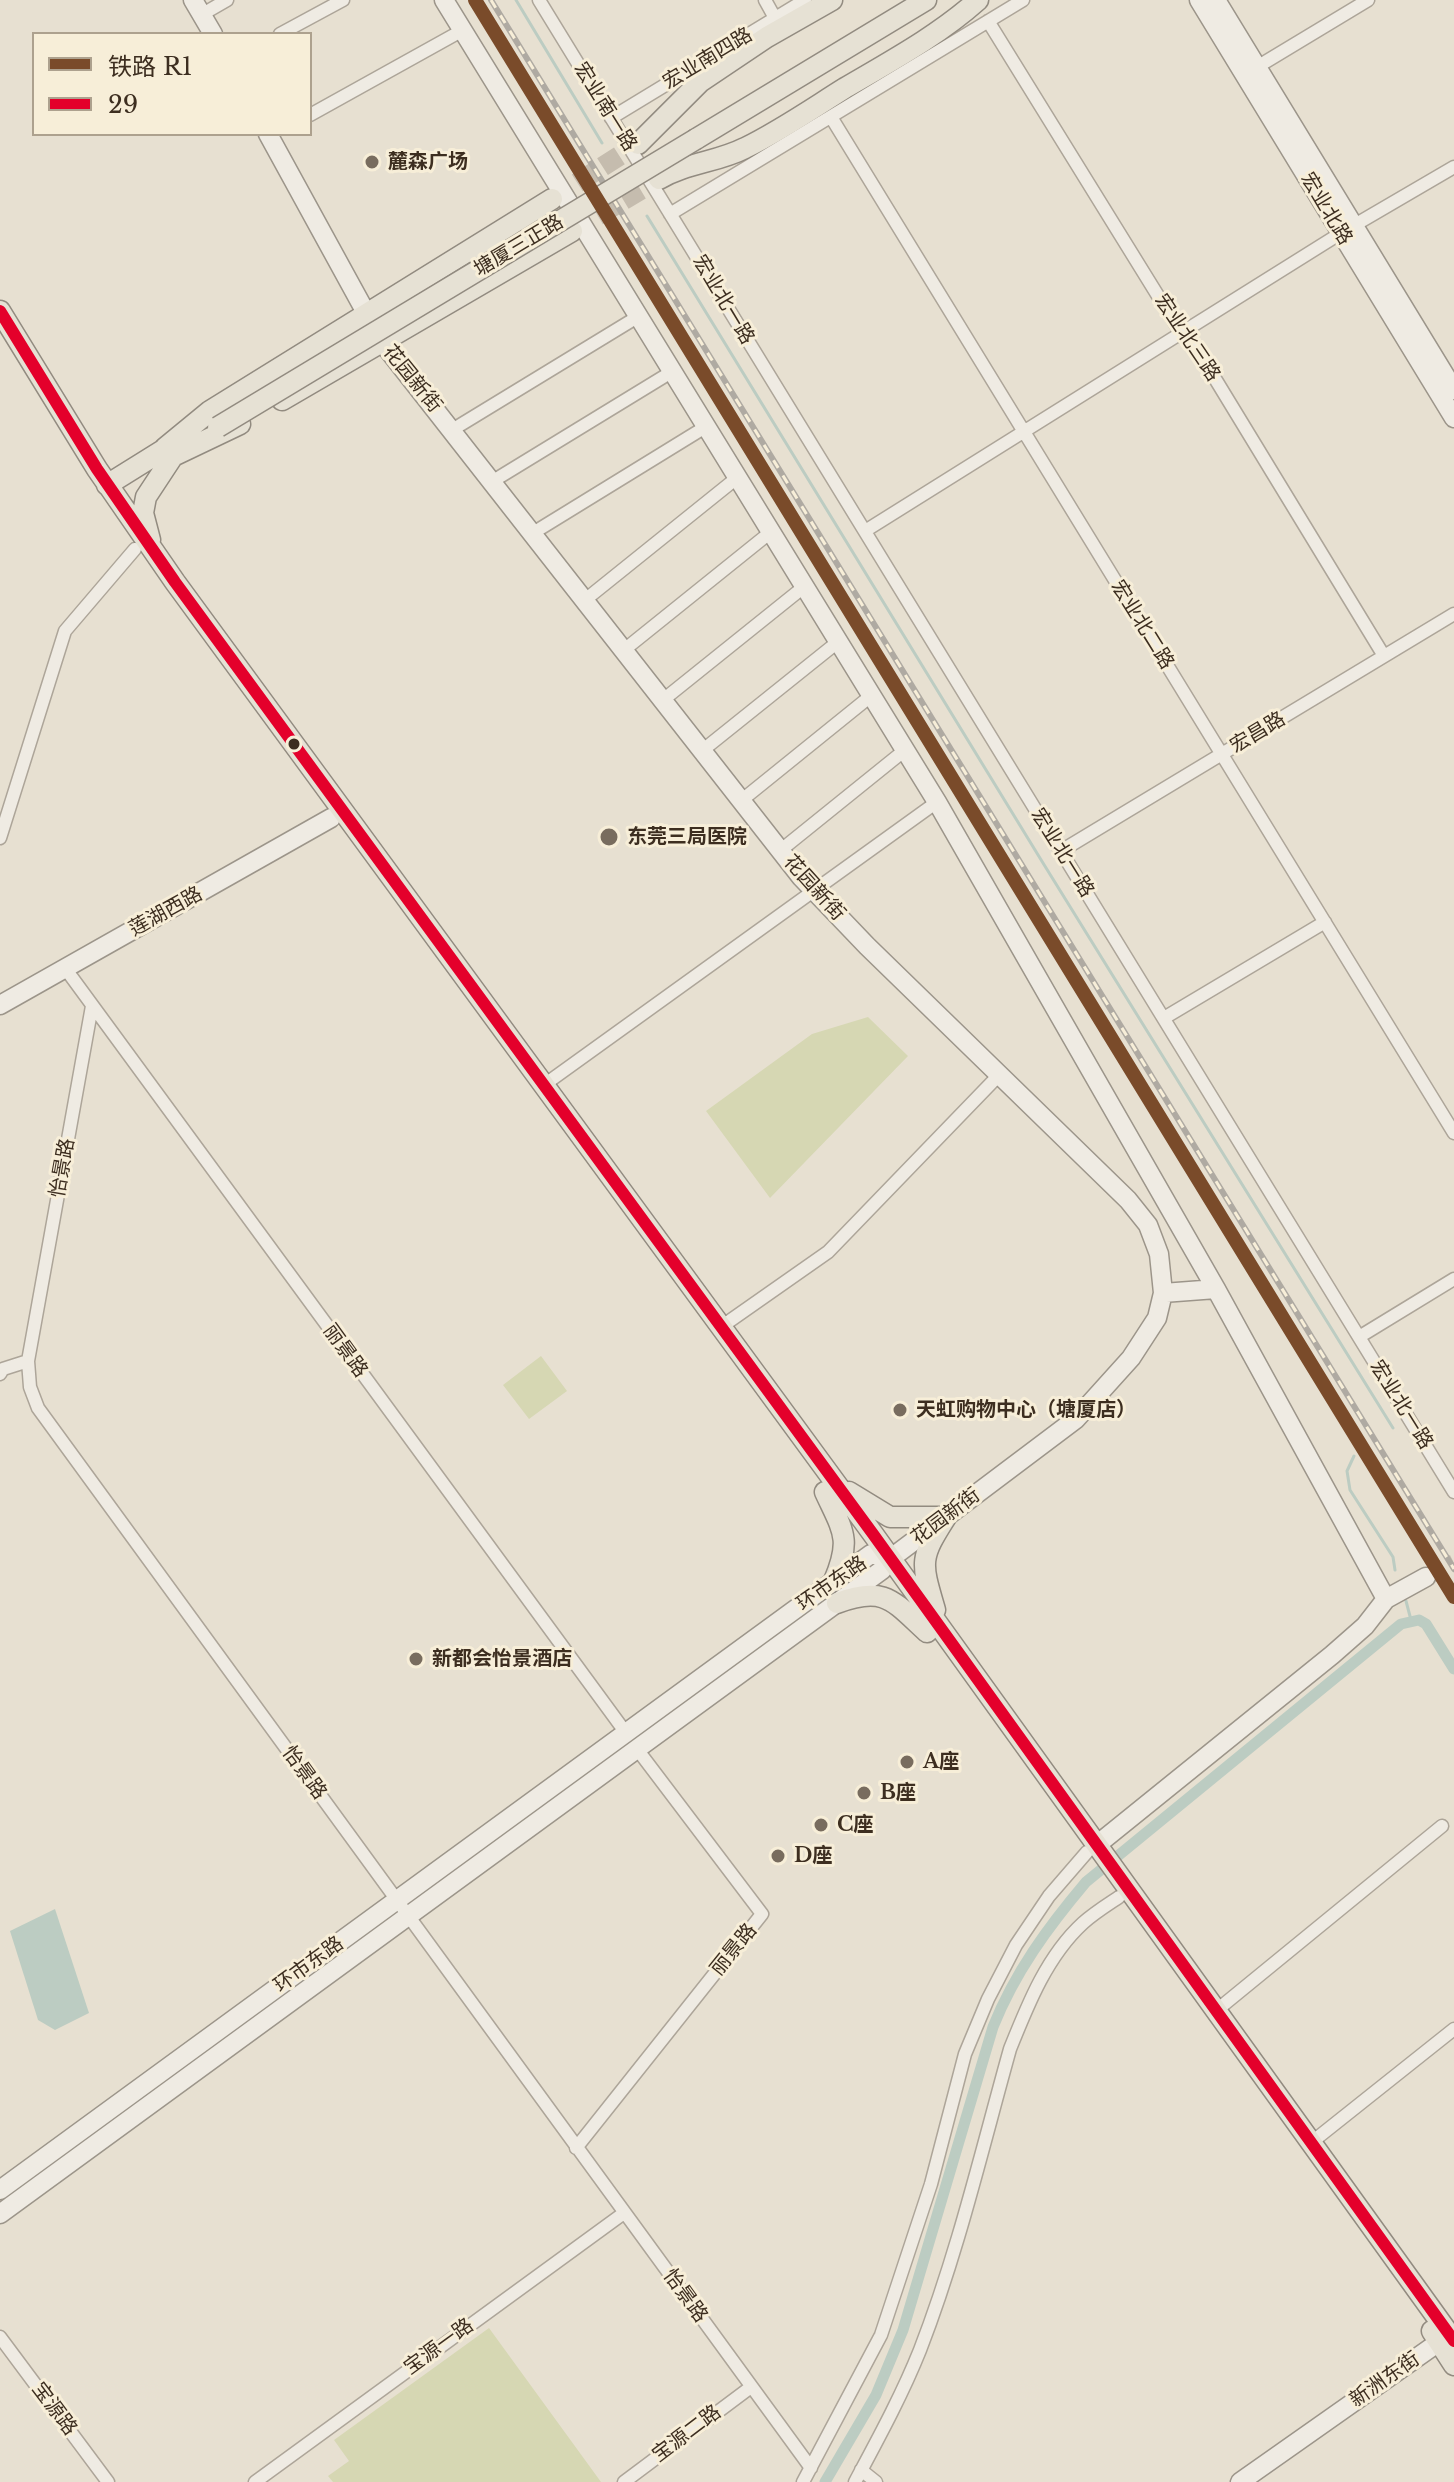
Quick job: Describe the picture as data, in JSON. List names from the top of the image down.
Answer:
{
  "streets": {
    "main road": [
      "宏业北路",
      "塘厦三正路",
      "花园新街",
      "莲湖西路",
      "环市东路",
      "新洲东街"
    ],
    "street": [
      "宏业南四路",
      "宏业南一路",
      "宏业北一路",
      "宏业北三路",
      "宏业北二路",
      "宏昌路",
      "怡景路",
      "丽景路",
      "宝源一路",
      "宝源路",
      "宝源二路"
    ]
  },
  "crossings": [
    ["宏业南四路", "宏业南一路"],
    ["宏业南一路", "宏业北一路"],
    ["宏业北一路", "宏昌路"],
    ["宏业北三路", "宏昌路"],
    ["花园新街", "环市东路"],
    ["宏业北二路", "宏昌路"],
    ["莲湖西路", "丽景路"],
    ["怡景路", "丽景路"],
    ["怡景路", "环市东路"],
    ["怡景路", "宝源一路"],
    ["怡景路", "宝源二路"],
    ["丽景路", "环市东路"]
  ],
  "places": [
    "麓森广场",
    "东莞三局医院",
    "天虹购物中心（塘厦店）",
    "新都会怡景酒店",
    "A座",
    "B座",
    "C座",
    "D座"
  ],
  "lines": ["rail line R1", "transit line 29"],
  "legend": ["铁路 R1", "29"]
}
